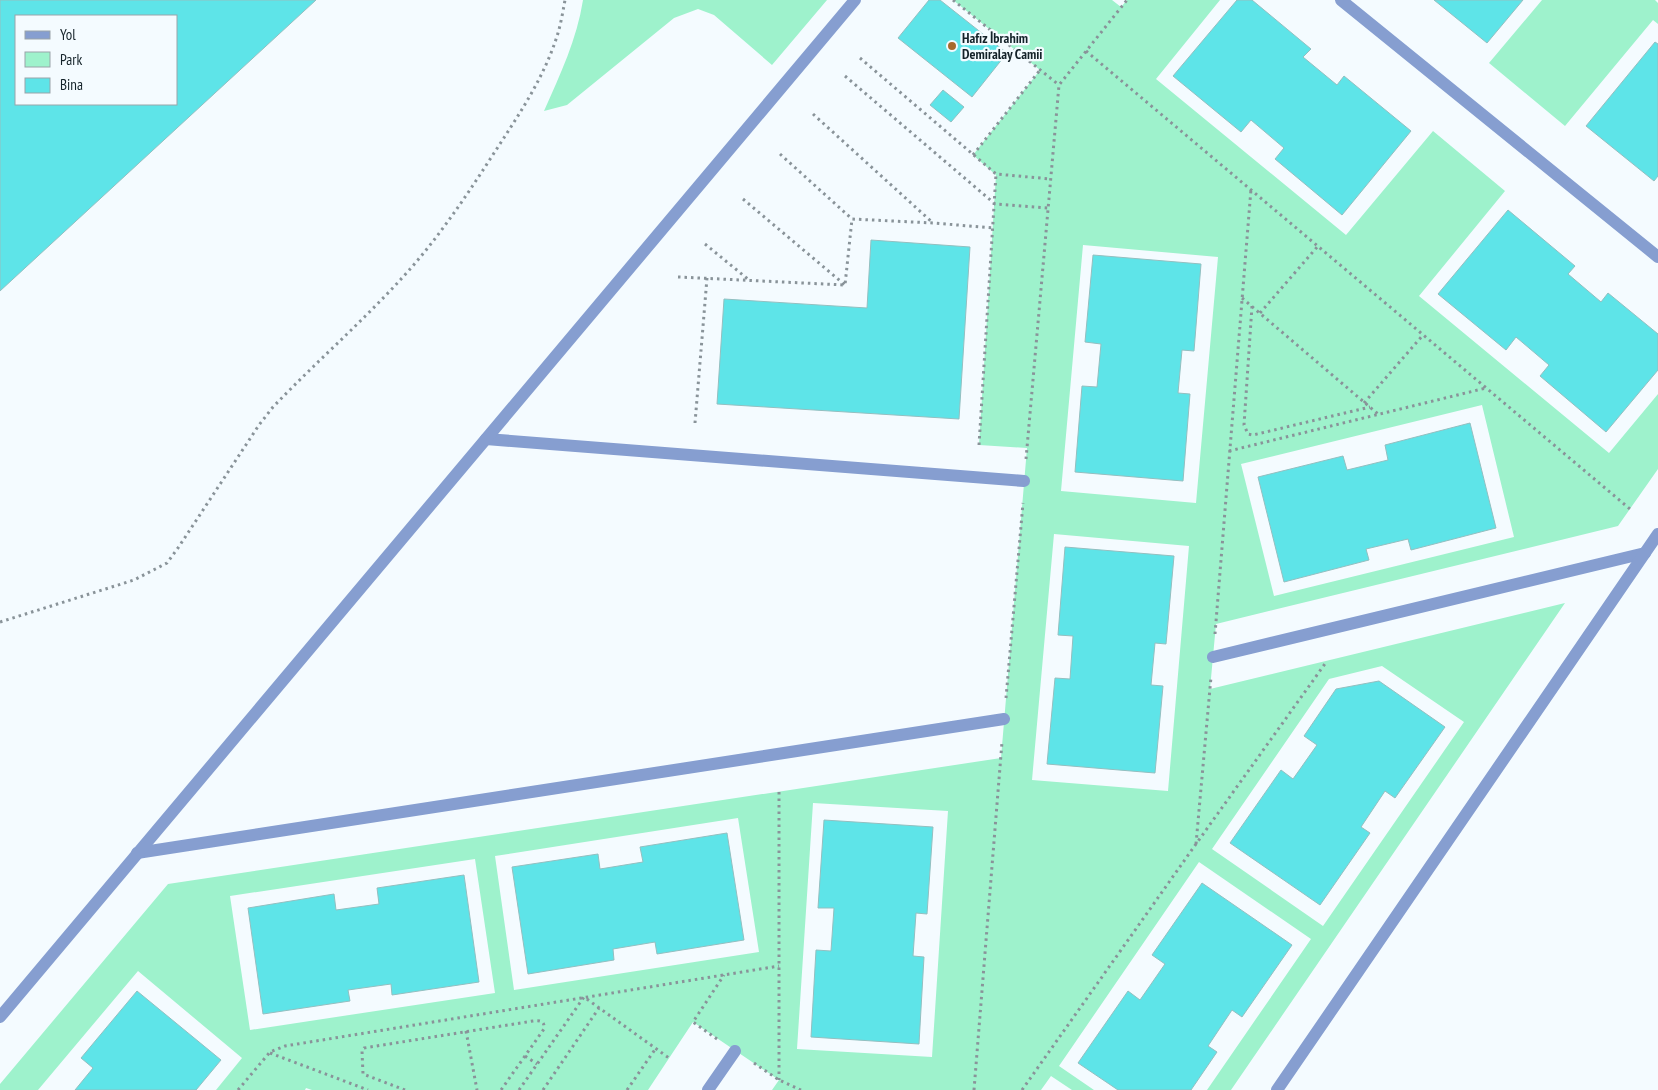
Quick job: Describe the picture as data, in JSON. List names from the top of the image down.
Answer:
{
  "places": ["Hafız İbrahim Demiralay Camii"],
  "legend": ["Yol", "Park", "Bina"]
}
